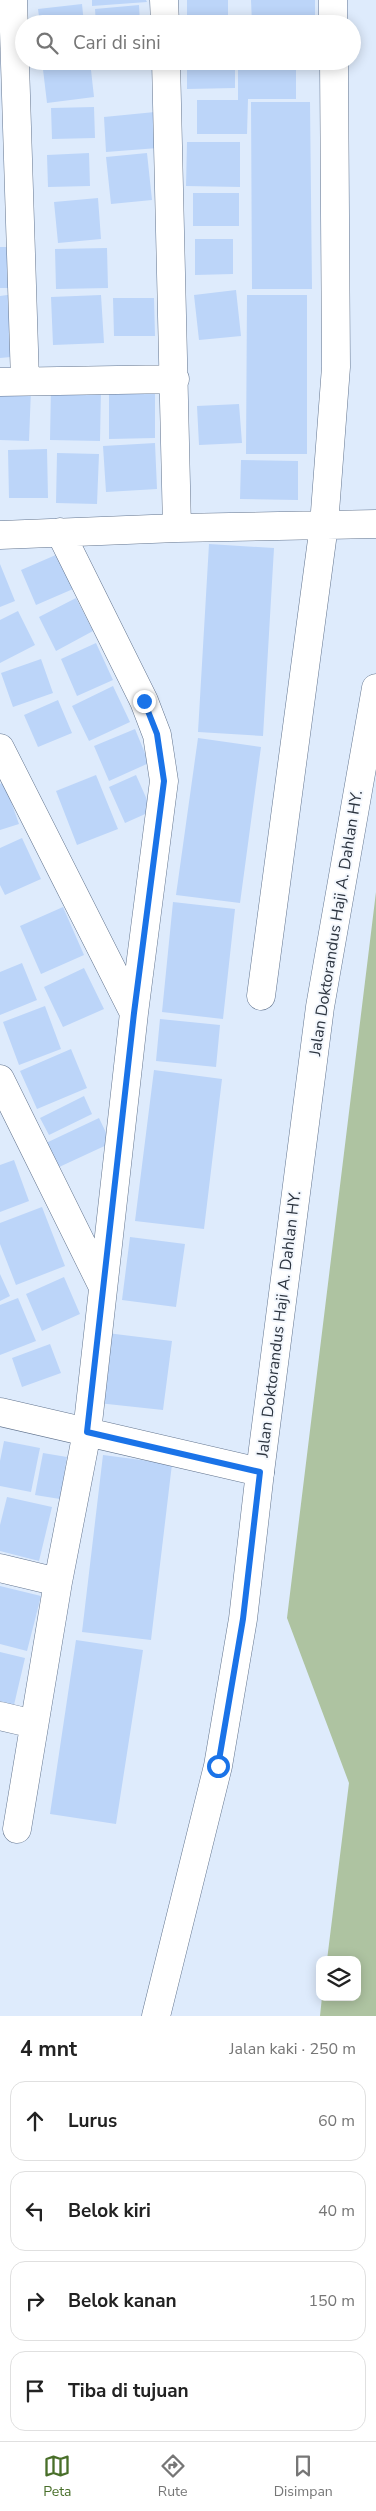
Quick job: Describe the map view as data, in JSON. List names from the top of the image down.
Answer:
{
  "streets": {
    "street": ["Jalan Doktorandus Haji A. Dahlan HY."]
  },
  "page": {
    "search": "Cari di sini",
    "heading": ["4 mnt", "Jalan kaki · 250 m"],
    "list": [
      ["Lurus", "60 m"],
      ["Belok kiri", "40 m"],
      ["Belok kanan", "150 m"],
      "Tiba di tujuan"
    ],
    "nav": ["Peta", "Rute", "Disimpan"]
  }
}
